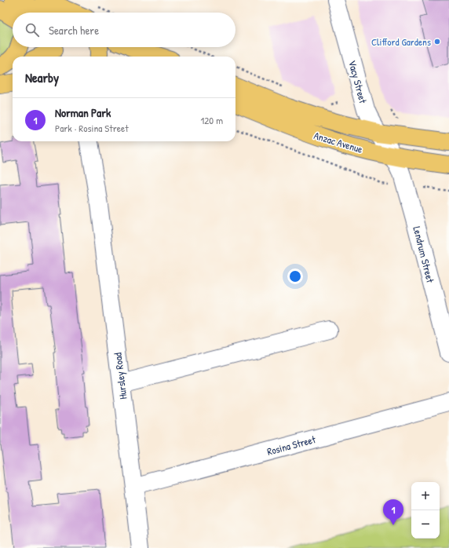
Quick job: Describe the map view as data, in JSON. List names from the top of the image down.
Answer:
{
  "streets": {
    "main road": ["Anzac Avenue"],
    "street": [
      "Vacy Street",
      "Lendrum Street",
      "Hursley Road",
      "Rosina Street"
    ]
  },
  "crossings": [
    ["Vacy Street", "Anzac Avenue"],
    ["Vacy Street", "Lendrum Street"],
    ["Anzac Avenue", "Lendrum Street"],
    ["Hursley Road", "Rosina Street"]
  ],
  "places": ["Clifford Gardens"],
  "page": {
    "search": "Search here",
    "heading": "Nearby",
    "list": [
      {
        "mark": "1",
        "name": "Norman Park",
        "note": "Park · Rosina Street",
        "value": "120 m"
      }
    ],
    "map_buttons": ["+", "−"],
    "pins": "1"
  }
}
